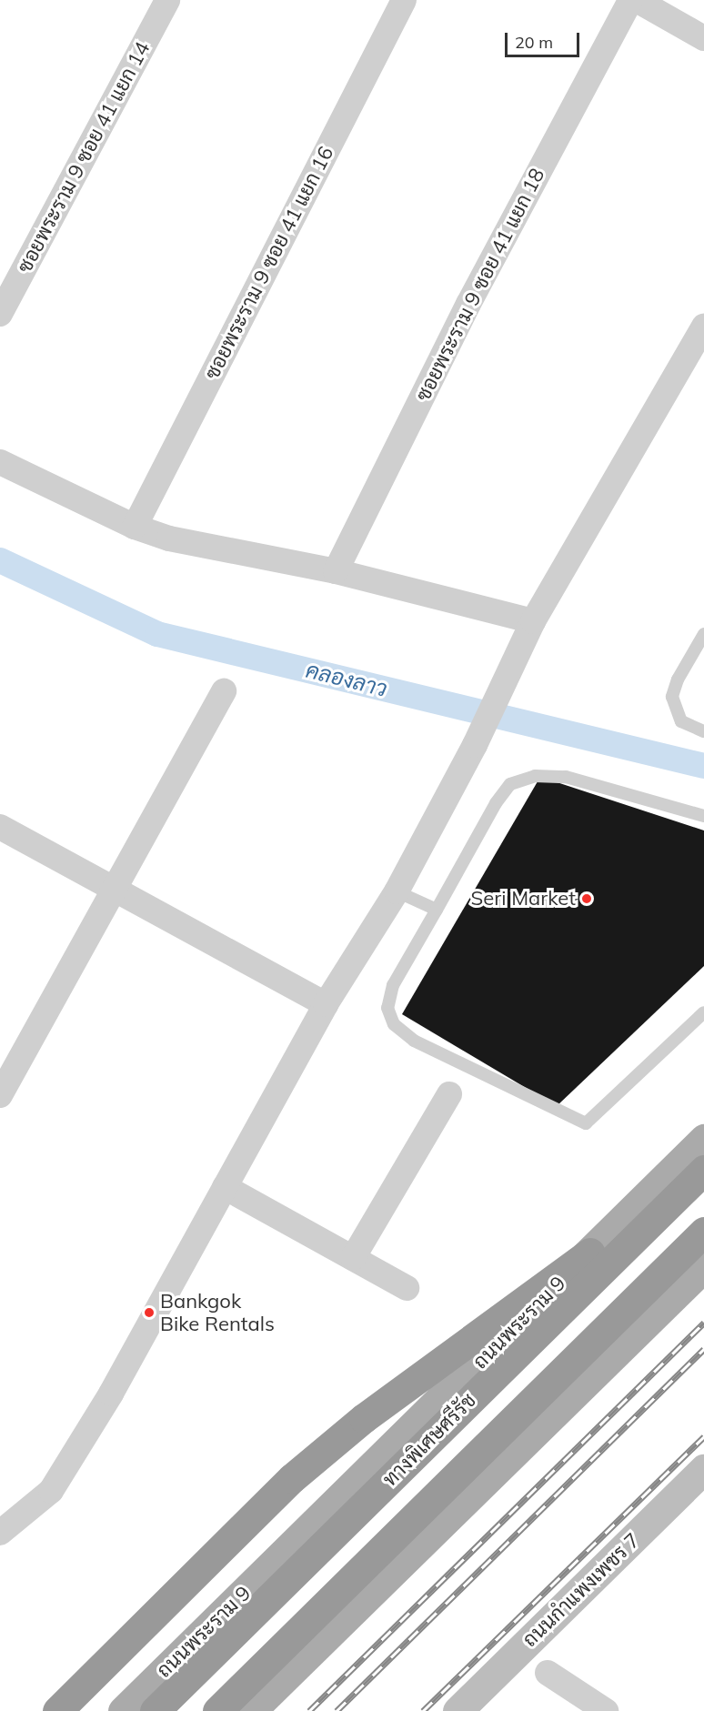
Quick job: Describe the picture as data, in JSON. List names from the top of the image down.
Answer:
{
  "streets": {
    "highway": ["ทางพิเศษศรีรัช"],
    "main road": ["ถนนพระราม 9"],
    "street": [
      "ซอยพระราม 9 ซอย 41 แยก 14",
      "ซอยพระราม 9 ซอย 41 แยก 16",
      "ซอยพระราม 9 ซอย 41 แยก 18",
      "ถนนกำแพงเพชร 7"
    ]
  },
  "water": ["คลองลาว"],
  "places": ["Seri Market", "Bankgok Bike Rentals"],
  "scale_bar": "20 m"
}
